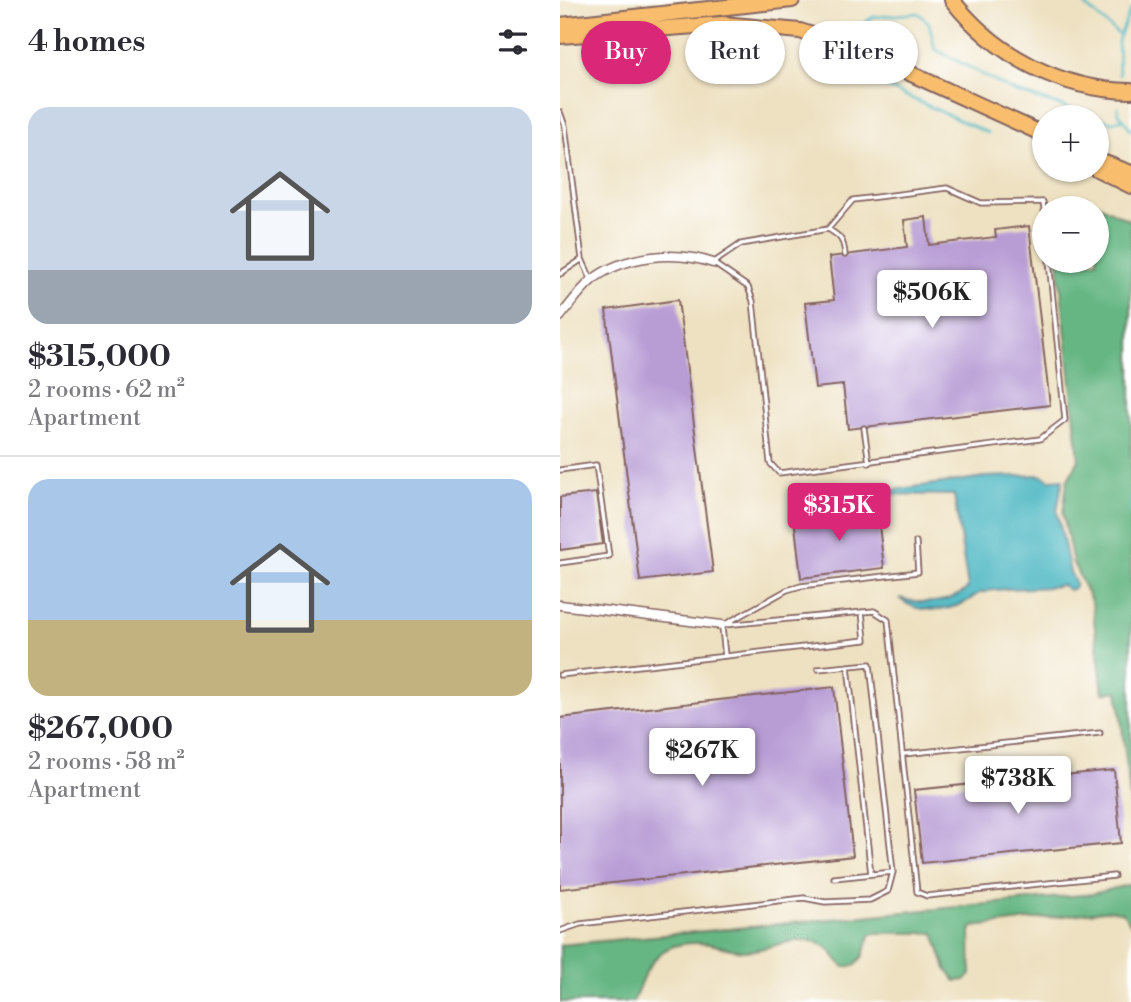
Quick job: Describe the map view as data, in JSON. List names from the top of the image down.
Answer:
{
  "page": {
    "heading": "4 homes",
    "chip": ["Buy", "Rent", "Filters"],
    "list": [
      {
        "name": "$315,000",
        "note": "2 rooms · 62 m² · Apartment"
      },
      {
        "name": "$267,000",
        "note": "2 rooms · 58 m² · Apartment"
      }
    ],
    "map_buttons": ["+", "−"],
    "price": [
      "$506K",
      "$315K",
      "$267K",
      "$738K"
    ]
  }
}
